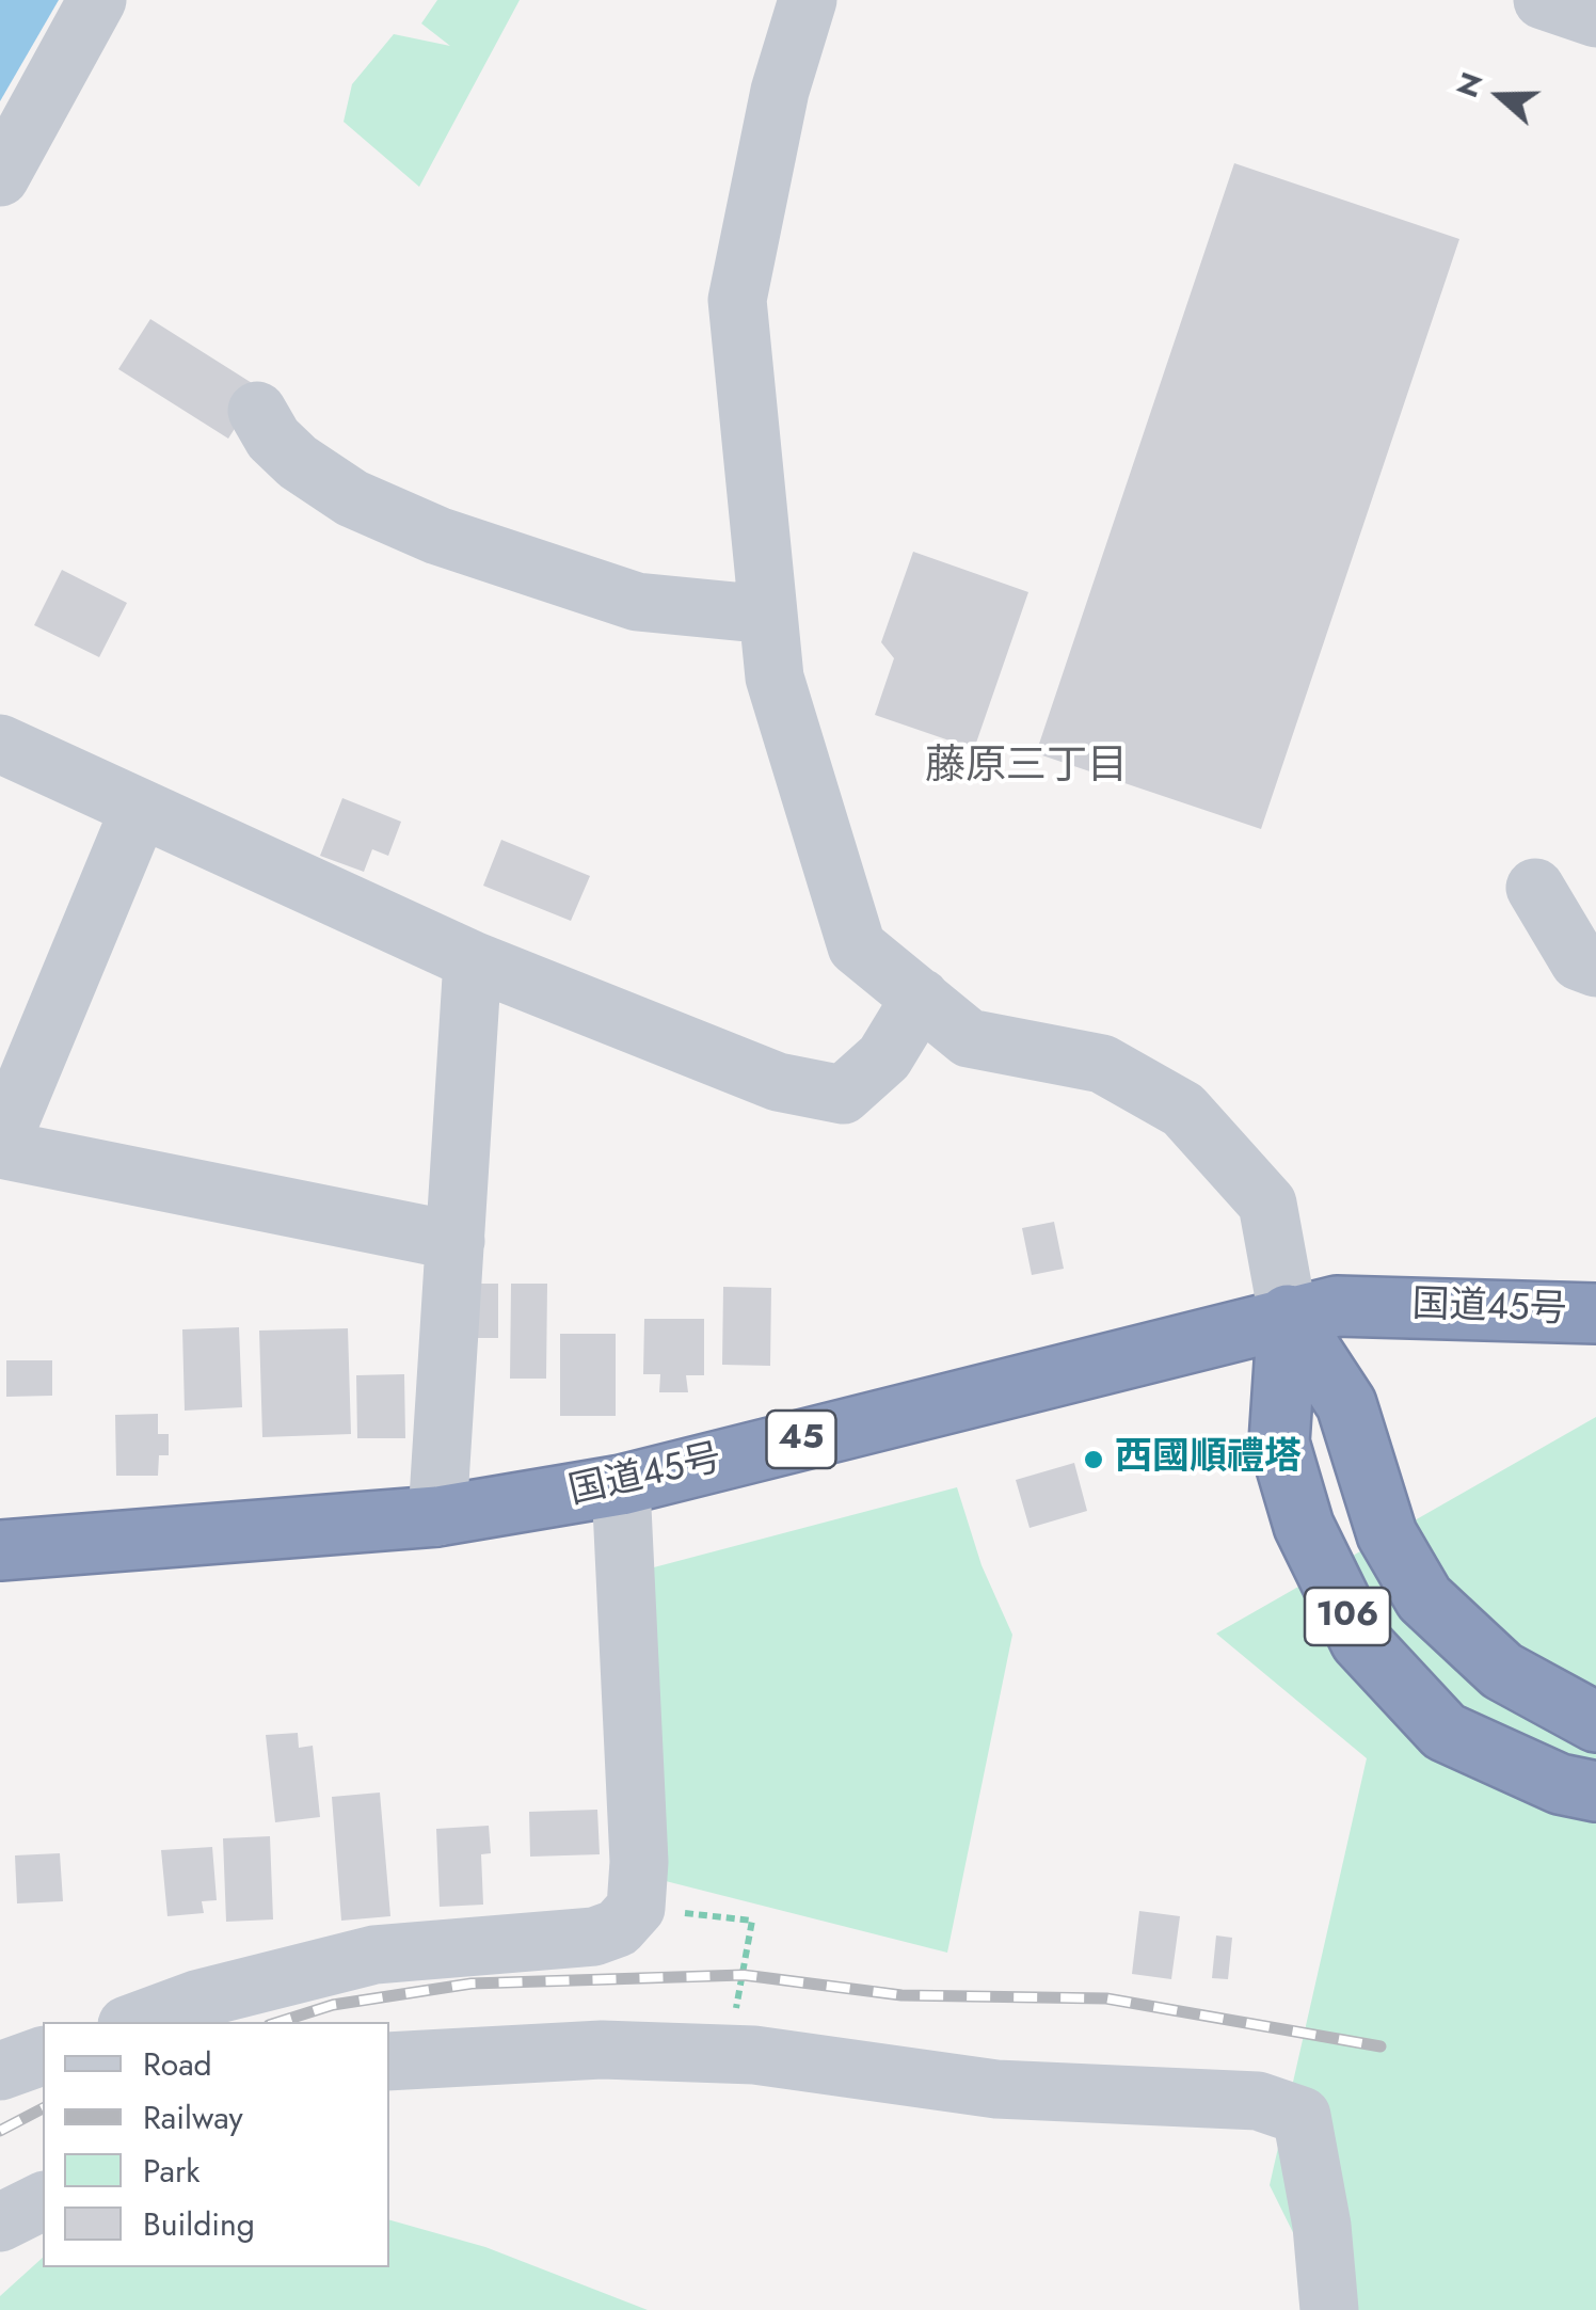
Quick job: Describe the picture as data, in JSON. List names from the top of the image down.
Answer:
{
  "streets": {
    "highway": ["国道45号", "45", "106"]
  },
  "crossings": [
    ["国道45号", "106"]
  ],
  "districts": ["藤原三丁目"],
  "places": ["西國順禮塔"],
  "legend": [
    "Road",
    "Railway",
    "Park",
    "Building"
  ],
  "north": "left"
}
